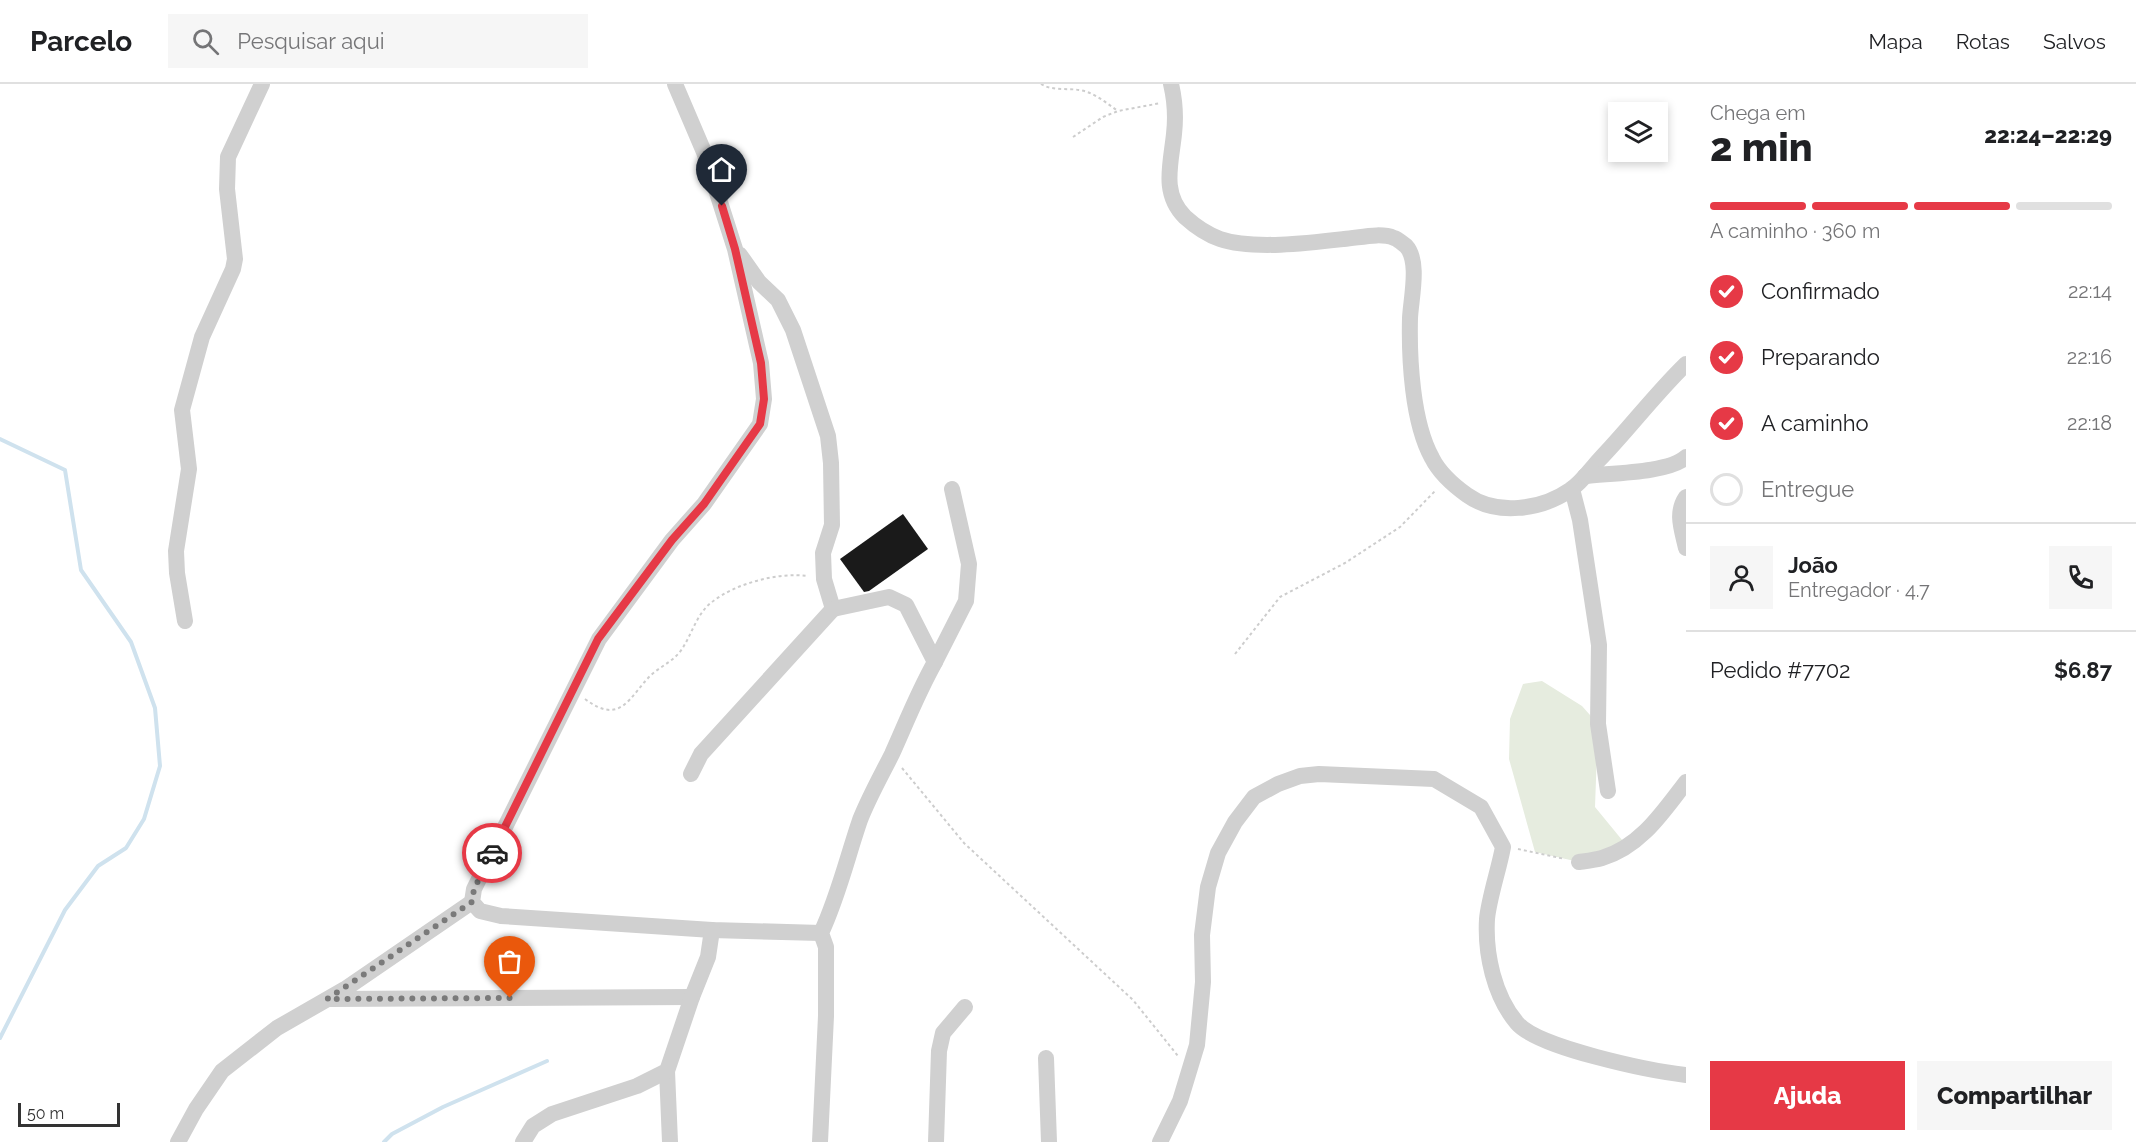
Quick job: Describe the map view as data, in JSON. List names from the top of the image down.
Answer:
{
  "scale_bar": "50 m",
  "page": {
    "header": "Parcelo",
    "search": "Pesquisar aqui",
    "nav": ["Mapa", "Rotas", "Salvos"],
    "heading": ["2 min", "Chega em", "22:24–22:29"],
    "panel": [
      "João",
      "Entregador · 4.7",
      "Pedido #7702",
      "$6.87"
    ],
    "bar": "A caminho · 360 m",
    "list": [
      ["Confirmado", "22:14"],
      ["Preparando", "22:16"],
      ["A caminho", "22:18"],
      "Entregue"
    ],
    "buttons": ["Ajuda", "Compartilhar"],
    "scale": "50 m"
  }
}
